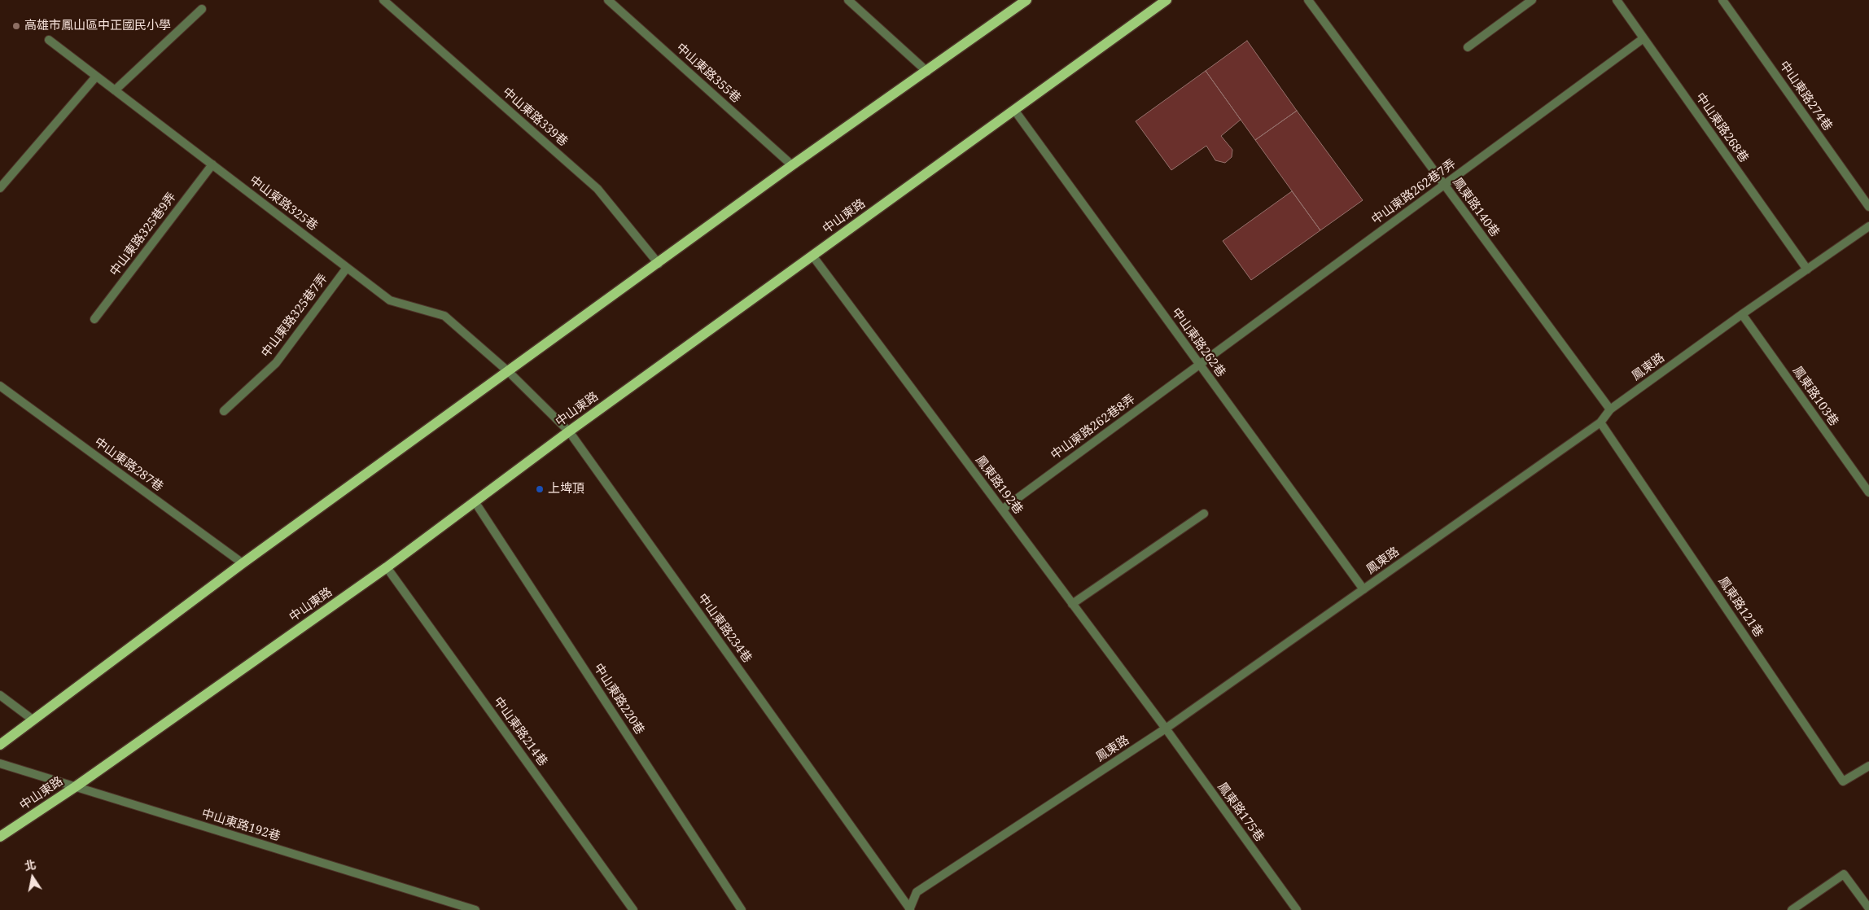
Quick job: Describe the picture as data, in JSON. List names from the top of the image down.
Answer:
{
  "streets": {
    "main road": ["中山東路"],
    "street": [
      "中山東路355巷",
      "中山東路274巷",
      "中山東路339巷",
      "中山東路268巷",
      "中山東路262巷7弄",
      "中山東路325巷",
      "鳳東路140巷",
      "中山東路325巷9弄",
      "中山東路325巷7弄",
      "中山東路262巷",
      "鳳東路",
      "鳳東路103巷",
      "中山東路262巷8弄",
      "中山東路287巷",
      "鳳東路192巷",
      "鳳東路121巷",
      "中山東路234巷",
      "中山東路220巷",
      "中山東路214巷",
      "鳳東路175巷",
      "中山東路192巷"
    ]
  },
  "crossings": [
    ["中山東路268巷", "中山東路262巷7弄"],
    ["中山東路268巷", "鳳東路"],
    ["中山東路262巷7弄", "鳳東路140巷"],
    ["中山東路262巷7弄", "中山東路262巷"],
    ["中山東路262巷7弄", "中山東路262巷8弄"],
    ["中山東路325巷", "中山東路325巷9弄"],
    ["中山東路325巷", "中山東路325巷7弄"],
    ["中山東路325巷", "中山東路234巷"],
    ["鳳東路140巷", "鳳東路"],
    ["中山東路", "中山東路262巷"],
    ["中山東路", "鳳東路192巷"],
    ["中山東路", "中山東路234巷"],
    ["中山東路", "中山東路220巷"],
    ["中山東路", "中山東路214巷"],
    ["中山東路", "中山東路192巷"],
    ["中山東路262巷", "鳳東路"],
    ["中山東路262巷", "中山東路262巷8弄"],
    ["鳳東路", "鳳東路103巷"],
    ["鳳東路", "鳳東路192巷"],
    ["鳳東路", "鳳東路121巷"],
    ["鳳東路", "中山東路234巷"],
    ["鳳東路", "鳳東路175巷"],
    ["中山東路262巷8弄", "鳳東路192巷"],
    ["鳳東路192巷", "鳳東路175巷"]
  ],
  "places": ["高雄市鳳山區中正國民小學", "上埤頂"],
  "north": "top"
}
